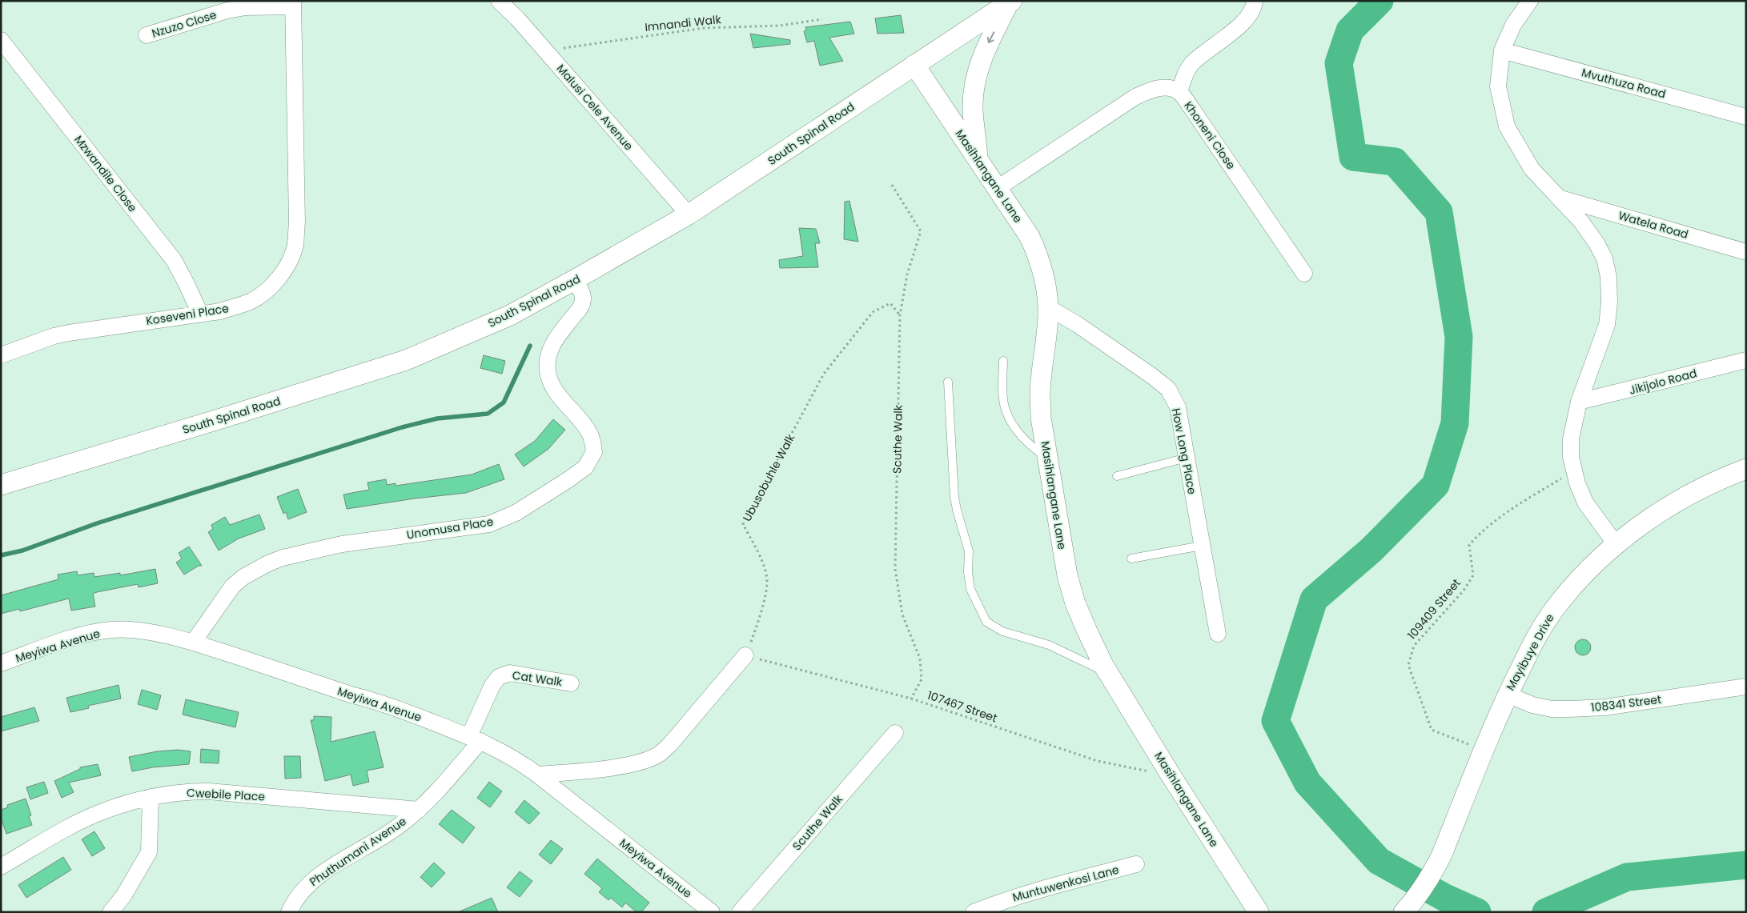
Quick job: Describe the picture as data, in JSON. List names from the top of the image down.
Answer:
{
  "streets": {
    "street": [
      "Nzuzo Close",
      "Mvuthuza Road",
      "Malusi Cele Avenue",
      "South Spinal Road",
      "Khoneni Close",
      "Mzwandile Close",
      "Masihlangane Lane",
      "Watela Road",
      "Koseveni Place",
      "Jikijolo Road",
      "Scuthe Walk",
      "How Long Place",
      "Unomusa Place",
      "Meyiwa Avenue",
      "Mayibuye Drive",
      "Cat Walk",
      "108341 Street",
      "Cwebile Place",
      "Phuthumani Avenue",
      "Muntuwenkosi Lane"
    ],
    "path": [
      "Imnandi Walk",
      "Ubusobuhle Walk",
      "109409 Street",
      "107467 Street"
    ]
  },
  "crossings": [
    ["Imnandi Walk", "Malusi Cele Avenue"],
    ["Nzuzo Close", "Koseveni Place"],
    ["Malusi Cele Avenue", "South Spinal Road"],
    ["South Spinal Road", "Masihlangane Lane"],
    ["South Spinal Road", "Unomusa Place"],
    ["Khoneni Close", "Masihlangane Lane"],
    ["Mzwandile Close", "Koseveni Place"],
    ["Masihlangane Lane", "How Long Place"],
    ["Masihlangane Lane", "107467 Street"],
    ["Scuthe Walk", "Ubusobuhle Walk"],
    ["Scuthe Walk", "107467 Street"],
    ["Ubusobuhle Walk", "107467 Street"],
    ["Unomusa Place", "Meyiwa Avenue"],
    ["109409 Street", "Mayibuye Drive"],
    ["Meyiwa Avenue", "Cat Walk"],
    ["Meyiwa Avenue", "Phuthumani Avenue"],
    ["Mayibuye Drive", "108341 Street"],
    ["Cat Walk", "Phuthumani Avenue"],
    ["Cwebile Place", "Phuthumani Avenue"]
  ]
}
